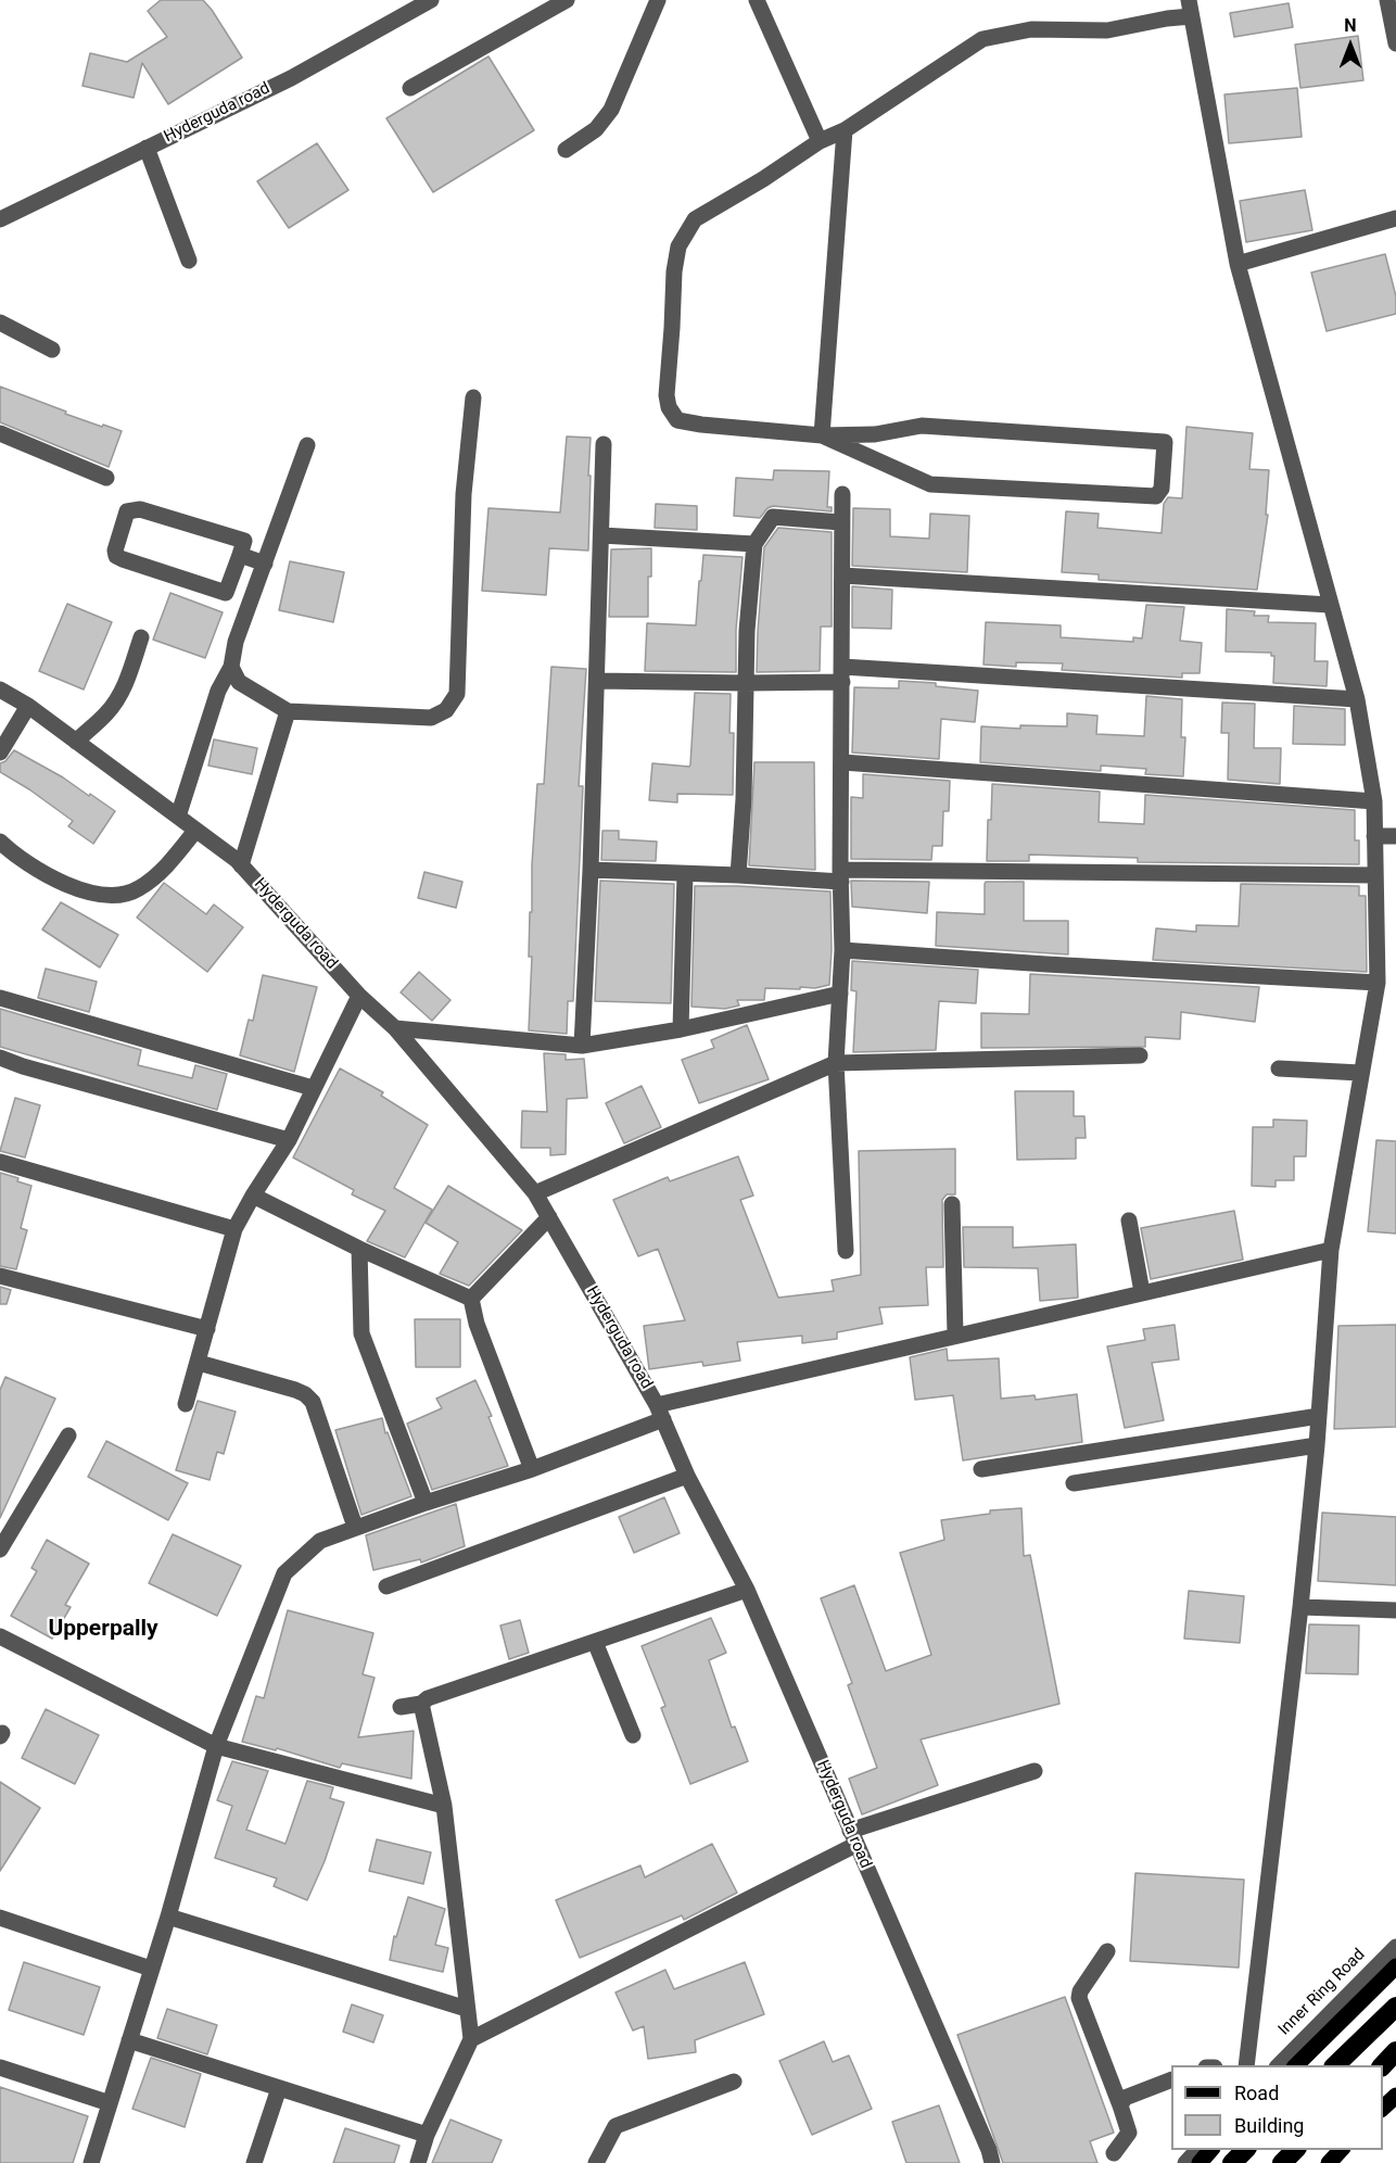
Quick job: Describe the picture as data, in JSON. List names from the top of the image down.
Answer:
{
  "streets": {
    "main road": ["Inner Ring Road"],
    "street": ["Hyderguda road"]
  },
  "districts": ["Upperpally"],
  "legend": ["Road", "Building"],
  "north": "top"
}
